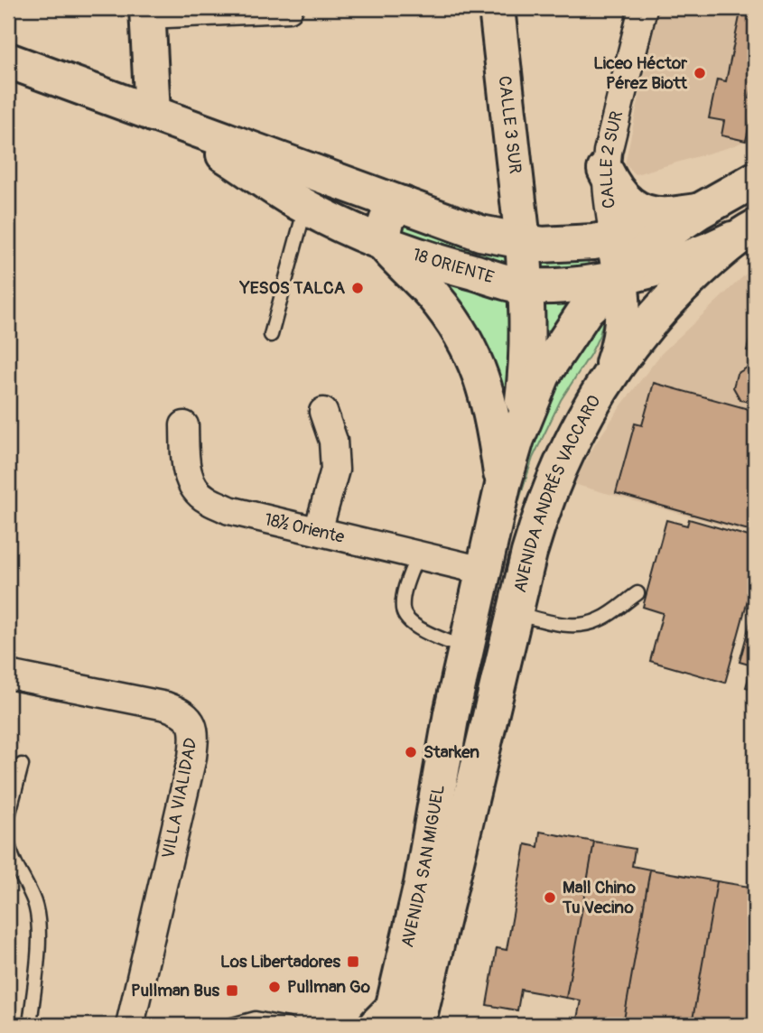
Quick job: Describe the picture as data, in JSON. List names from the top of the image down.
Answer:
{
  "streets": {
    "main road": [
      "CALLE 3 SUR",
      "18 ORIENTE",
      "AVENIDA ANDRÉS VACCARO",
      "AVENIDA SAN MIGUEL"
    ],
    "street": ["CALLE 2 SUR", "18½ Oriente", "VILLA VIALIDAD"]
  },
  "crossings": [
    ["CALLE 3 SUR", "18 ORIENTE"],
    ["CALLE 2 SUR", "18 ORIENTE"],
    ["18 ORIENTE", "AVENIDA ANDRÉS VACCARO"],
    ["AVENIDA ANDRÉS VACCARO", "AVENIDA SAN MIGUEL"],
    ["18½ Oriente", "AVENIDA SAN MIGUEL"]
  ],
  "places": {
    "other": [
      "Liceo Héctor Pérez Biott",
      "YESOS TALCA",
      "Starken",
      "Mall Chino Tu Vecino",
      "Pullman Go"
    ],
    "transit": ["Los Libertadores", "Pullman Bus"]
  }
}
